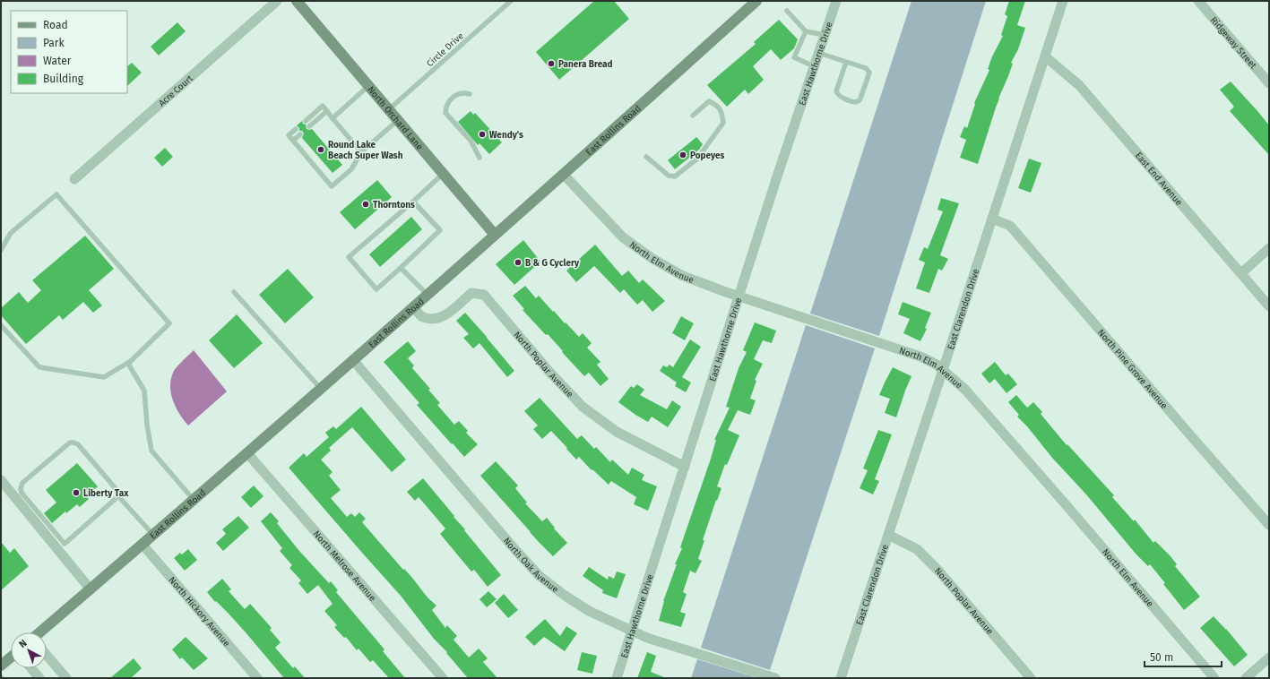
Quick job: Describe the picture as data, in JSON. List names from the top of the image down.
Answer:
{
  "streets": {
    "main road": ["North Orchard Lane", "East Rollins Road"],
    "street": [
      "Ridgeway Street",
      "East Hawthorne Drive",
      "Acre Court",
      "East End Avenue",
      "North Elm Avenue",
      "East Clarendon Drive",
      "North Poplar Avenue",
      "North Pine Grove Avenue",
      "North Oak Avenue",
      "North Melrose Avenue",
      "North Hickory Avenue"
    ],
    "lane": ["Circle Drive"]
  },
  "crossings": [
    ["Circle Drive", "North Orchard Lane"],
    ["East Hawthorne Drive", "North Elm Avenue"],
    ["East Hawthorne Drive", "North Poplar Avenue"],
    ["East Hawthorne Drive", "North Oak Avenue"],
    ["North Orchard Lane", "East Rollins Road"],
    ["East Rollins Road", "North Elm Avenue"],
    ["East Rollins Road", "North Poplar Avenue"],
    ["East Rollins Road", "North Oak Avenue"],
    ["East Rollins Road", "North Melrose Avenue"],
    ["East Rollins Road", "North Hickory Avenue"],
    ["East End Avenue", "East Clarendon Drive"],
    ["North Elm Avenue", "East Clarendon Drive"],
    ["East Clarendon Drive", "North Poplar Avenue"],
    ["East Clarendon Drive", "North Pine Grove Avenue"]
  ],
  "places": [
    "Panera Bread",
    "Wendy's",
    "Round Lake Beach Super Wash",
    "Popeyes",
    "Thorntons",
    "B & G Cyclery",
    "Liberty Tax"
  ],
  "legend": [
    "Road",
    "Park",
    "Water",
    "Building"
  ],
  "scale_bar": "50 m",
  "north": "top left"
}
